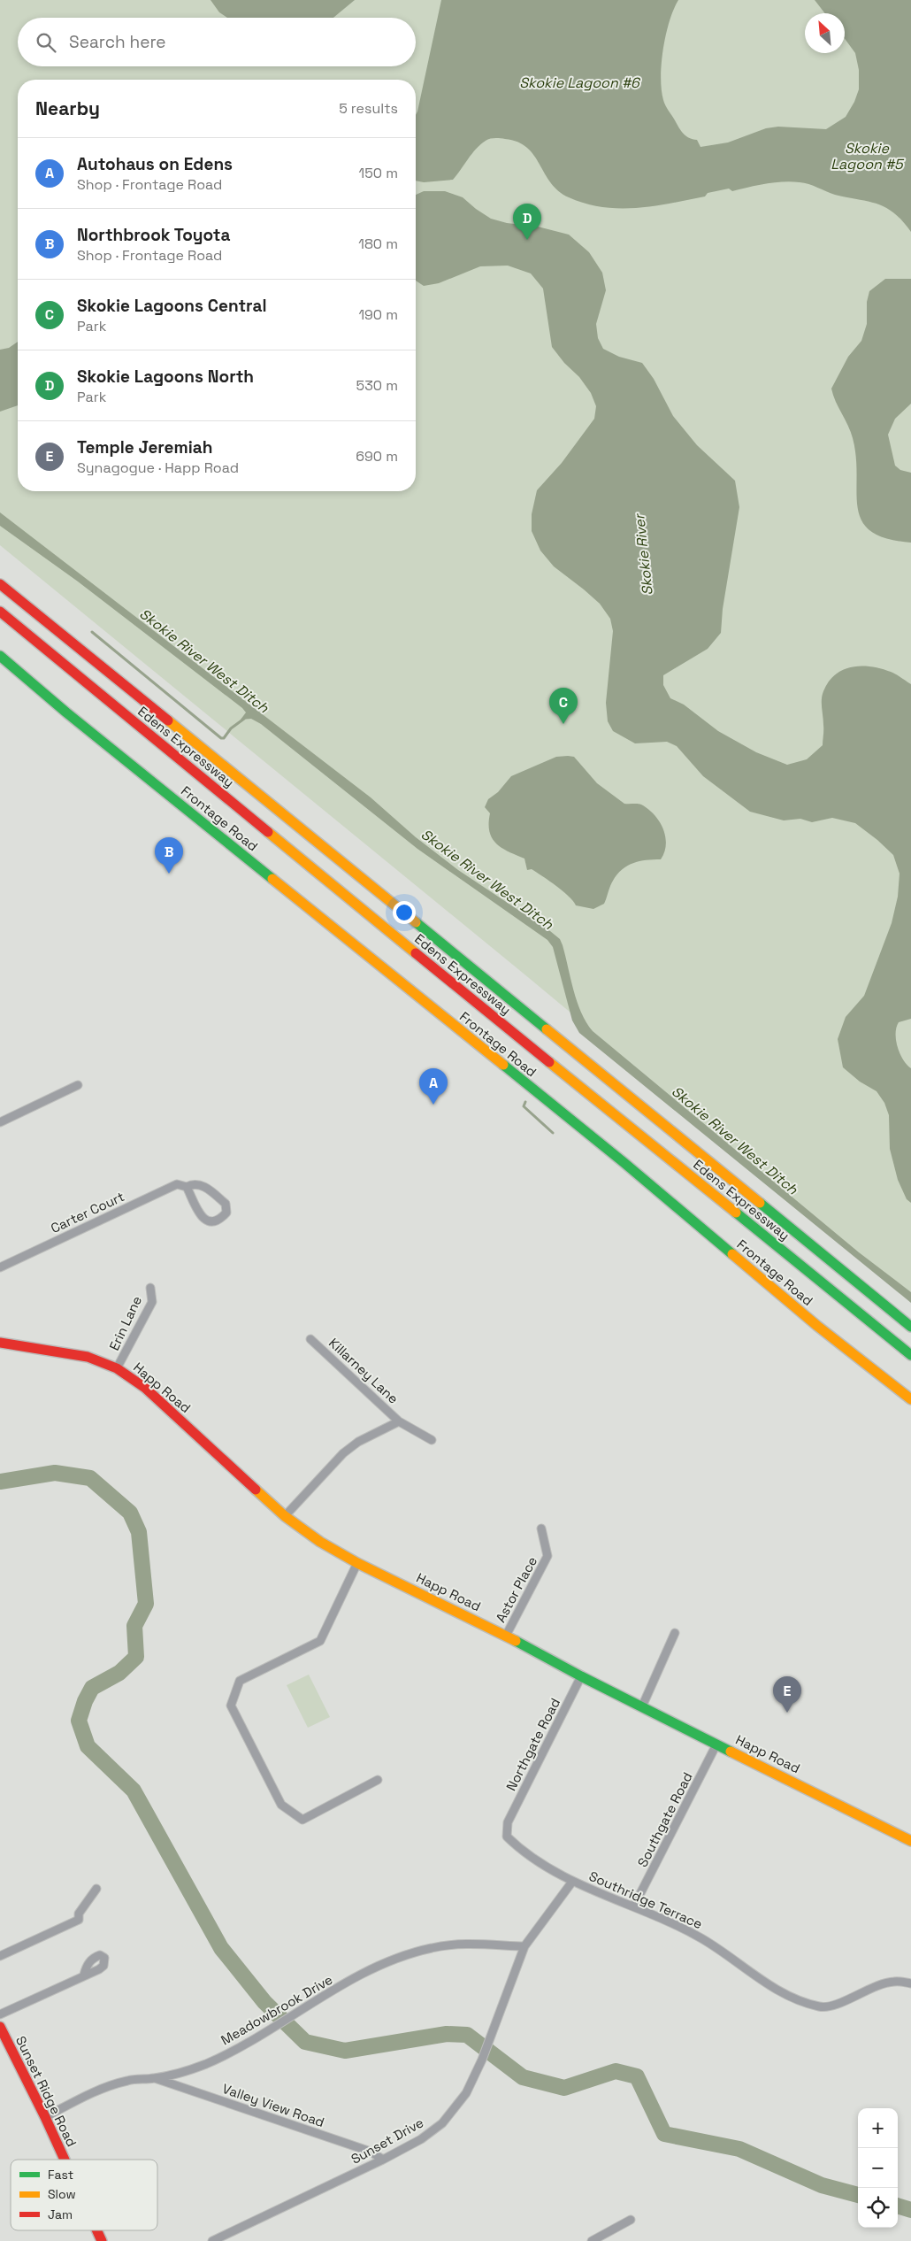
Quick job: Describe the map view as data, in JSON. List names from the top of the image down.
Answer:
{
  "streets": {
    "main road": [
      "Edens Expressway",
      "Frontage Road",
      "Happ Road",
      "Sunset Ridge Road"
    ],
    "street": [
      "Carter Court",
      "Erin Lane",
      "Killarney Lane",
      "Astor Place",
      "Northgate Road",
      "Southgate Road",
      "Southridge Terrace",
      "Meadowbrook Drive",
      "Valley View Road",
      "Sunset Drive"
    ]
  },
  "crossings": [
    ["Erin Lane", "Happ Road"],
    ["Killarney Lane", "Happ Road"],
    ["Happ Road", "Astor Place"],
    ["Happ Road", "Northgate Road"],
    ["Happ Road", "Southgate Road"],
    ["Northgate Road", "Southridge Terrace"],
    ["Southgate Road", "Southridge Terrace"],
    ["Southridge Terrace", "Sunset Drive"],
    ["Meadowbrook Drive", "Sunset Ridge Road"],
    ["Meadowbrook Drive", "Valley View Road"],
    ["Meadowbrook Drive", "Sunset Drive"],
    ["Valley View Road", "Sunset Drive"]
  ],
  "water": [
    "Skokie Lagoon #6",
    "Skokie Lagoon #5",
    "Skokie River",
    "Skokie River West Ditch"
  ],
  "legend": ["Fast", "Slow", "Jam"],
  "north": "top left",
  "page": {
    "search": "Search here",
    "heading": ["Nearby", "5 results"],
    "list": [
      {
        "mark": "A",
        "name": "Autohaus on Edens",
        "note": "Shop · Frontage Road",
        "value": "150 m"
      },
      {
        "mark": "B",
        "name": "Northbrook Toyota",
        "note": "Shop · Frontage Road",
        "value": "180 m"
      },
      {
        "mark": "C",
        "name": "Skokie Lagoons Central",
        "note": "Park",
        "value": "190 m"
      },
      {
        "mark": "D",
        "name": "Skokie Lagoons North",
        "note": "Park",
        "value": "530 m"
      },
      {
        "mark": "E",
        "name": "Temple Jeremiah",
        "note": "Synagogue · Happ Road",
        "value": "690 m"
      }
    ],
    "pins": [
      "D",
      "C",
      "B",
      "A",
      "E"
    ],
    "map_buttons": ["+", "−"]
  }
}
